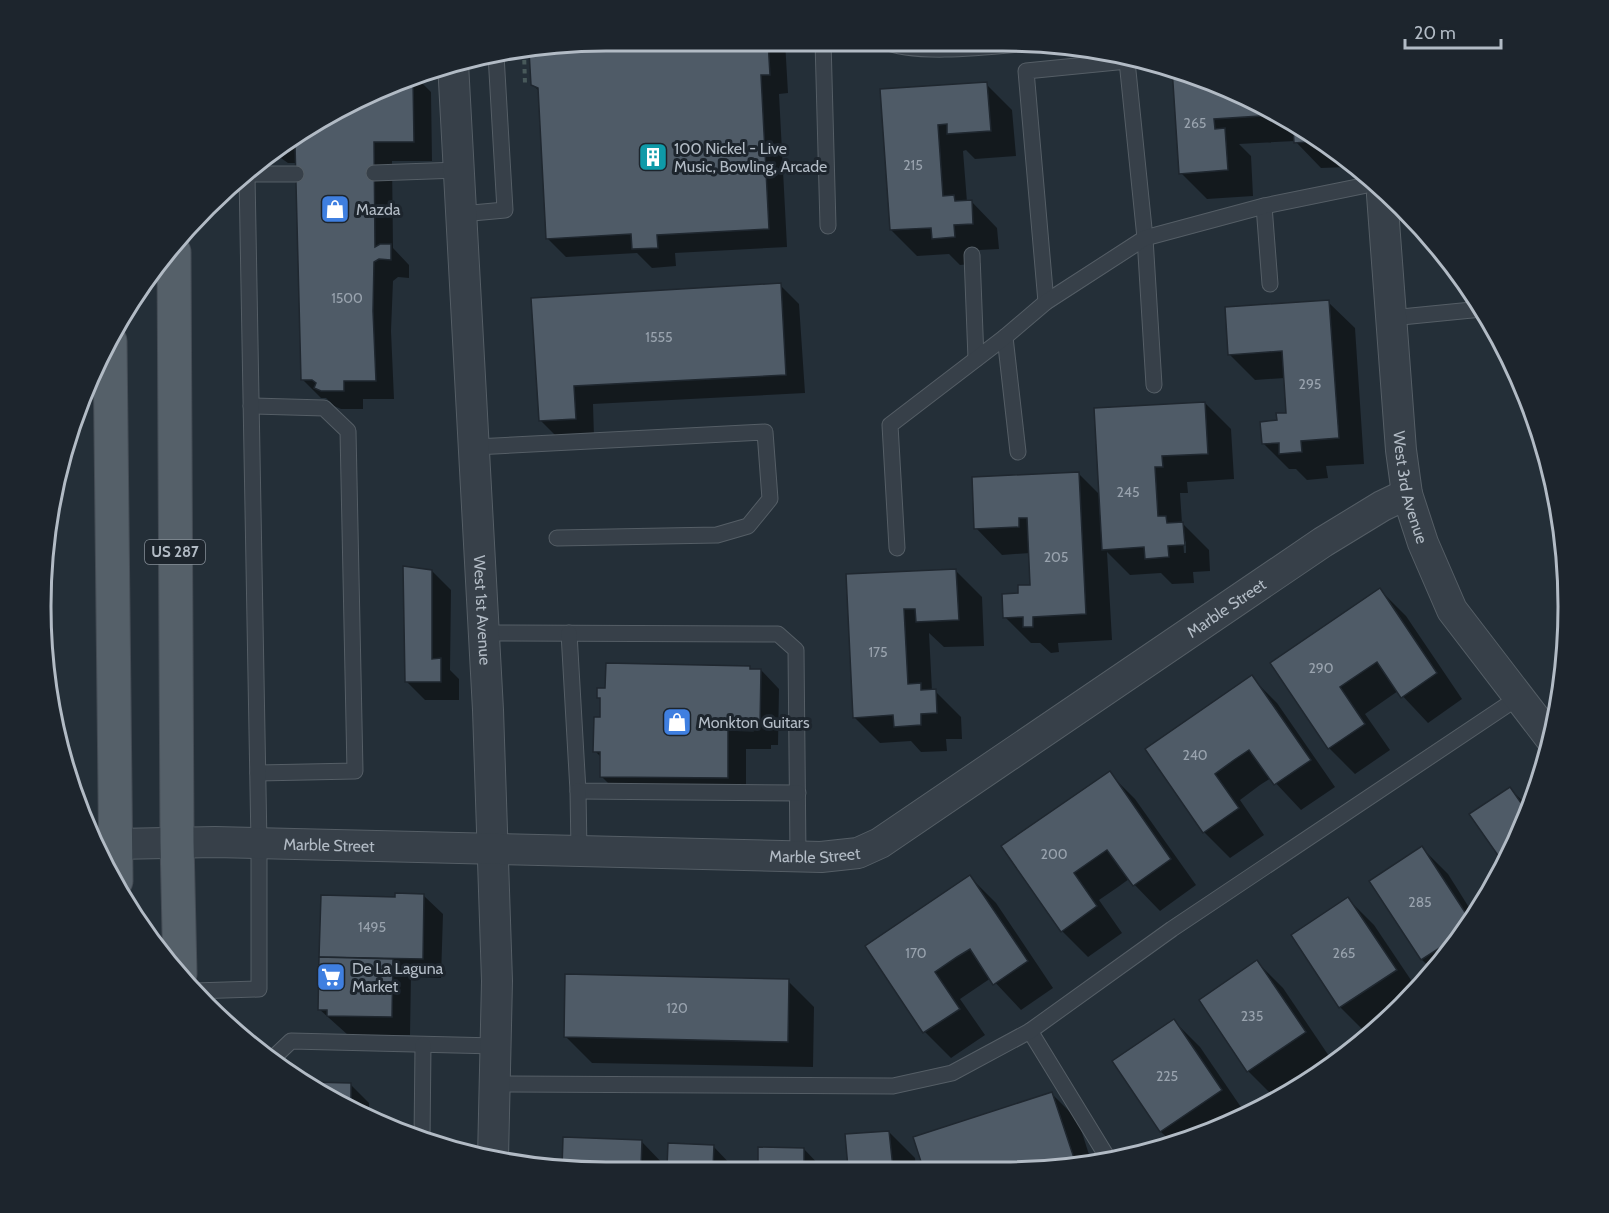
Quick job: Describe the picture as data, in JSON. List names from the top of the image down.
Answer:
{
  "streets": {
    "main road": ["US 287"],
    "street": ["West 3rd Avenue", "Marble Street", "West 1st Avenue"]
  },
  "crossings": [
    ["West 3rd Avenue", "Marble Street"],
    ["US 287", "Marble Street"],
    ["Marble Street", "West 1st Avenue"]
  ],
  "places": {
    "building": ["100 Nickel - Live Music, Bowling, Arcade"],
    "shop": ["Mazda", "Monkton Guitars"],
    "supermarket": ["De La Laguna Market"]
  },
  "house_numbers": [
    "265",
    "215",
    "1500",
    "1555",
    "295",
    "245",
    "205",
    "175",
    "290",
    "240",
    "200",
    "285",
    "1495",
    "170",
    "265",
    "120",
    "235",
    "225"
  ],
  "scale_bar": "20 m"
}
